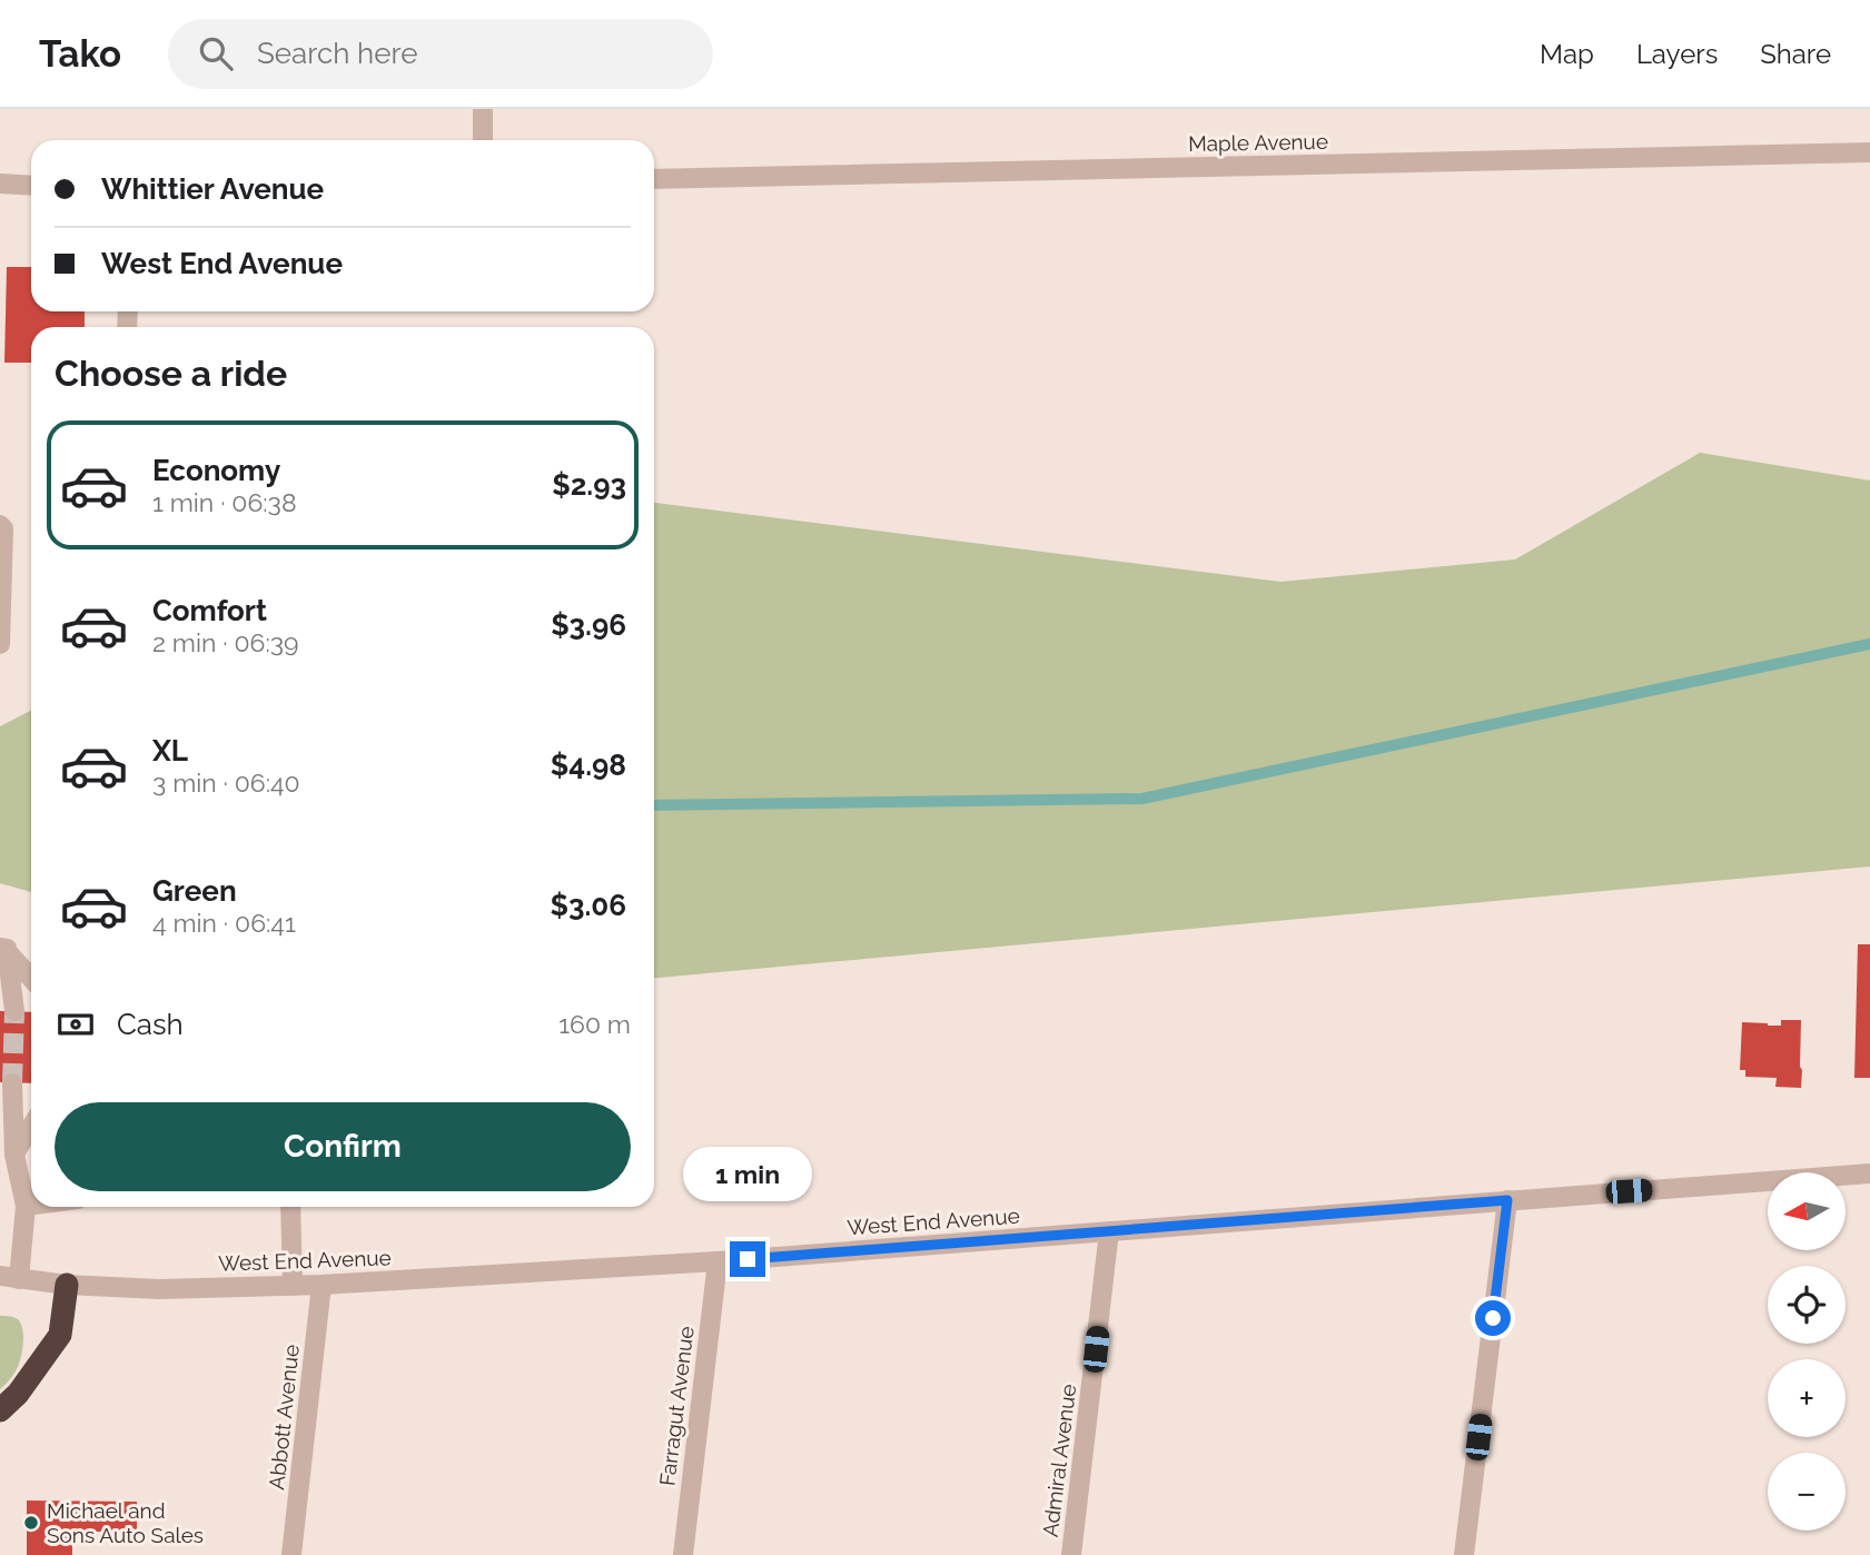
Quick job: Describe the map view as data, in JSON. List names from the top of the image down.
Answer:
{
  "streets": {
    "street": [
      "Maple Avenue",
      "West End Avenue",
      "Farragut Avenue",
      "Abbott Avenue",
      "Admiral Avenue"
    ]
  },
  "crossings": [
    ["West End Avenue", "Farragut Avenue"],
    ["West End Avenue", "Abbott Avenue"],
    ["West End Avenue", "Admiral Avenue"]
  ],
  "places": ["Michael and Sons Auto Sales"],
  "north": "left",
  "page": {
    "header": "Tako",
    "search": "Search here",
    "nav": ["Map", "Layers", "Share"],
    "banner": ["Whittier Avenue", "West End Avenue"],
    "heading": "Choose a ride",
    "list": [
      {
        "name": "Economy",
        "note": "1 min · 06:38",
        "value": "$2.93"
      },
      {
        "name": "Comfort",
        "note": "2 min · 06:39",
        "value": "$3.96"
      },
      {
        "name": "XL",
        "note": "3 min · 06:40",
        "value": "$4.98"
      },
      {
        "name": "Green",
        "note": "4 min · 06:41",
        "value": "$3.06"
      }
    ],
    "pay": ["Cash", "160 m"],
    "buttons": "Confirm",
    "bubble": "1 min",
    "map_buttons": ["+", "−"]
  }
}
